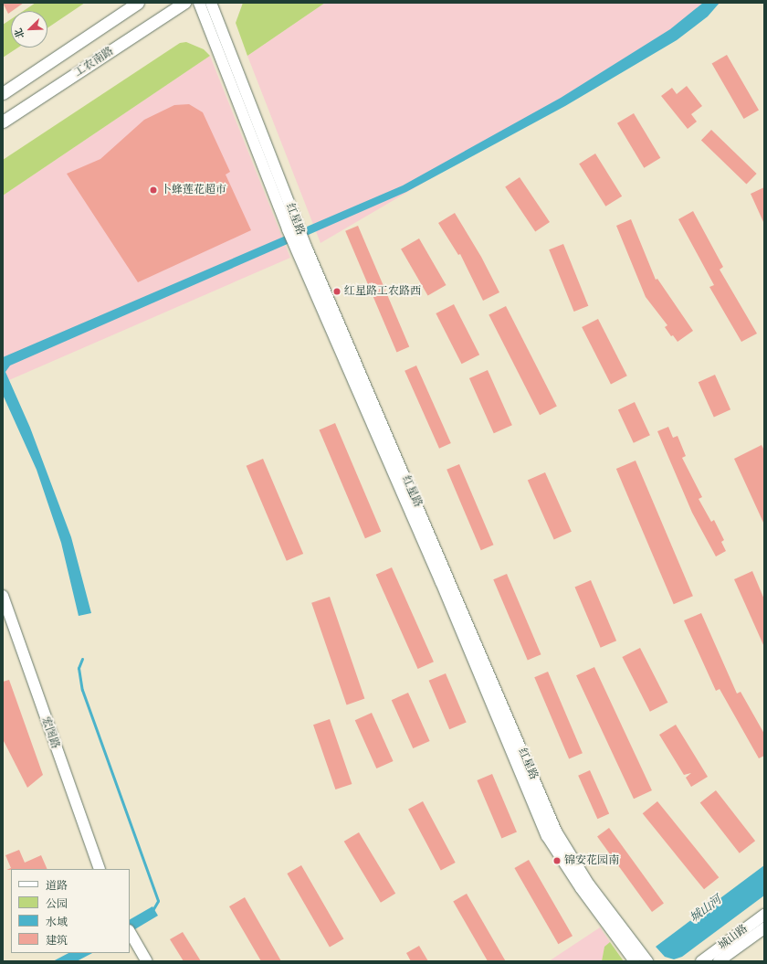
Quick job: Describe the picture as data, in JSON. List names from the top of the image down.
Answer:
{
  "streets": {
    "main road": [
      "工农南路",
      "红星路",
      "宏图路",
      "城山路"
    ]
  },
  "water": ["城山河"],
  "places": ["卜蜂莲花超市", "红星路工农路西", "锦安花园南"],
  "legend": [
    "道路",
    "公园",
    "水域",
    "建筑"
  ],
  "north": "bottom left"
}
